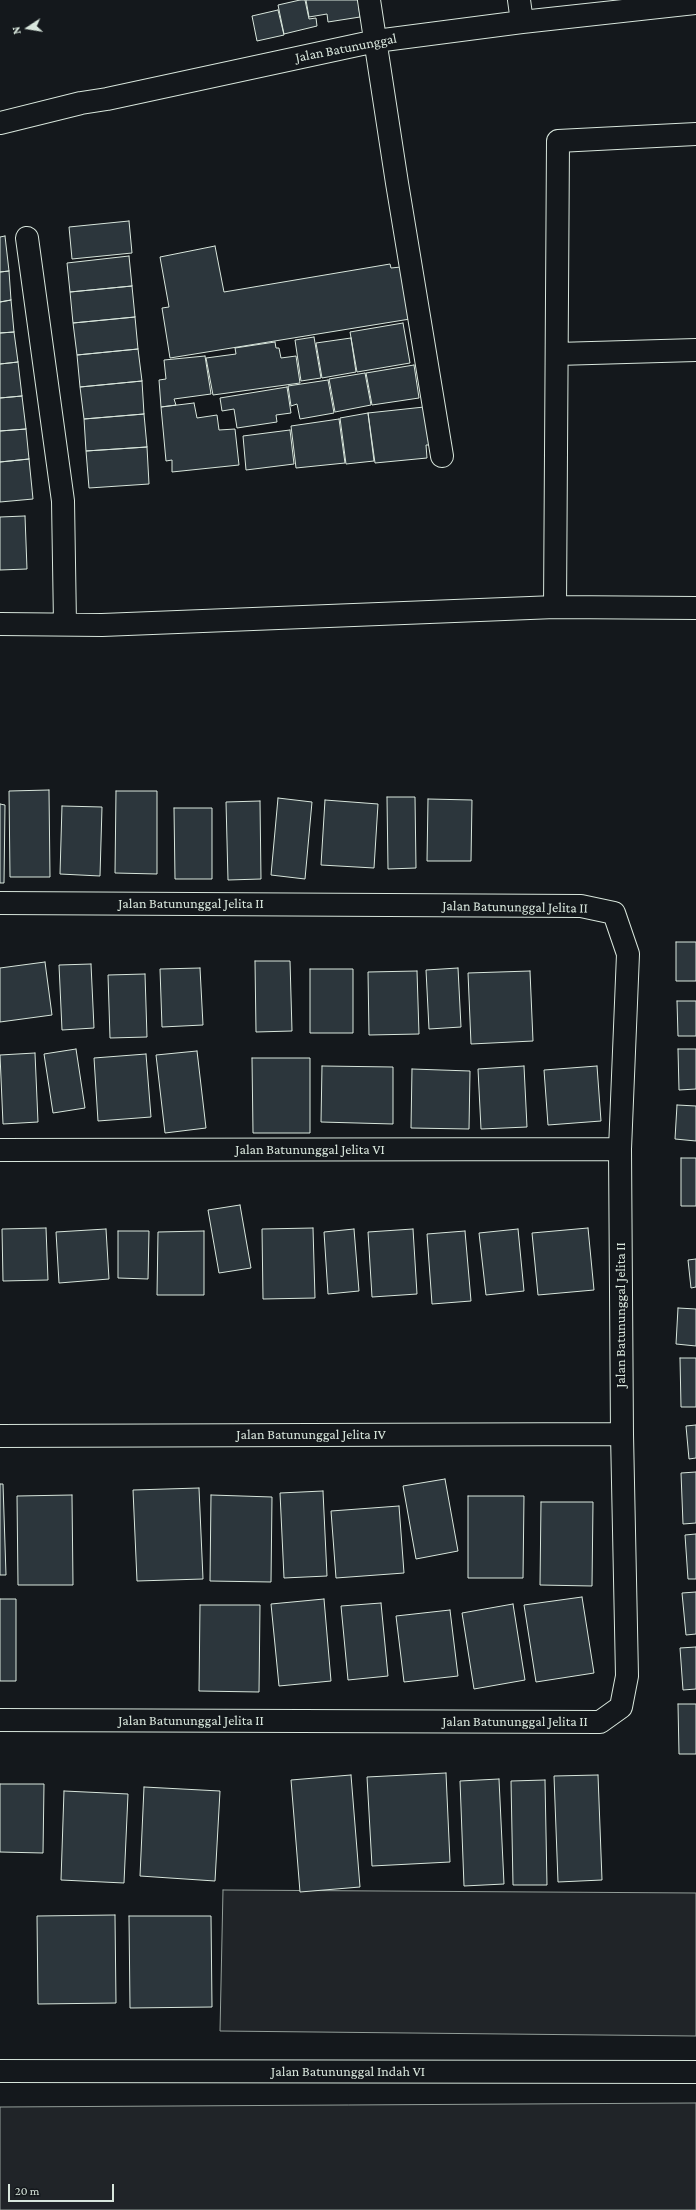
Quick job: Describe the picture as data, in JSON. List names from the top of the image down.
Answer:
{
  "streets": {
    "street": [
      "Jalan Batununggal",
      "Jalan Batununggal Jelita II",
      "Jalan Batununggal Jelita VI",
      "Jalan Batununggal Jelita IV",
      "Jalan Batununggal Indah VI"
    ]
  },
  "crossings": [
    ["Jalan Batununggal Jelita II", "Jalan Batununggal Jelita VI"],
    ["Jalan Batununggal Jelita II", "Jalan Batununggal Jelita IV"]
  ],
  "scale_bar": "20 m",
  "north": "left"
}
